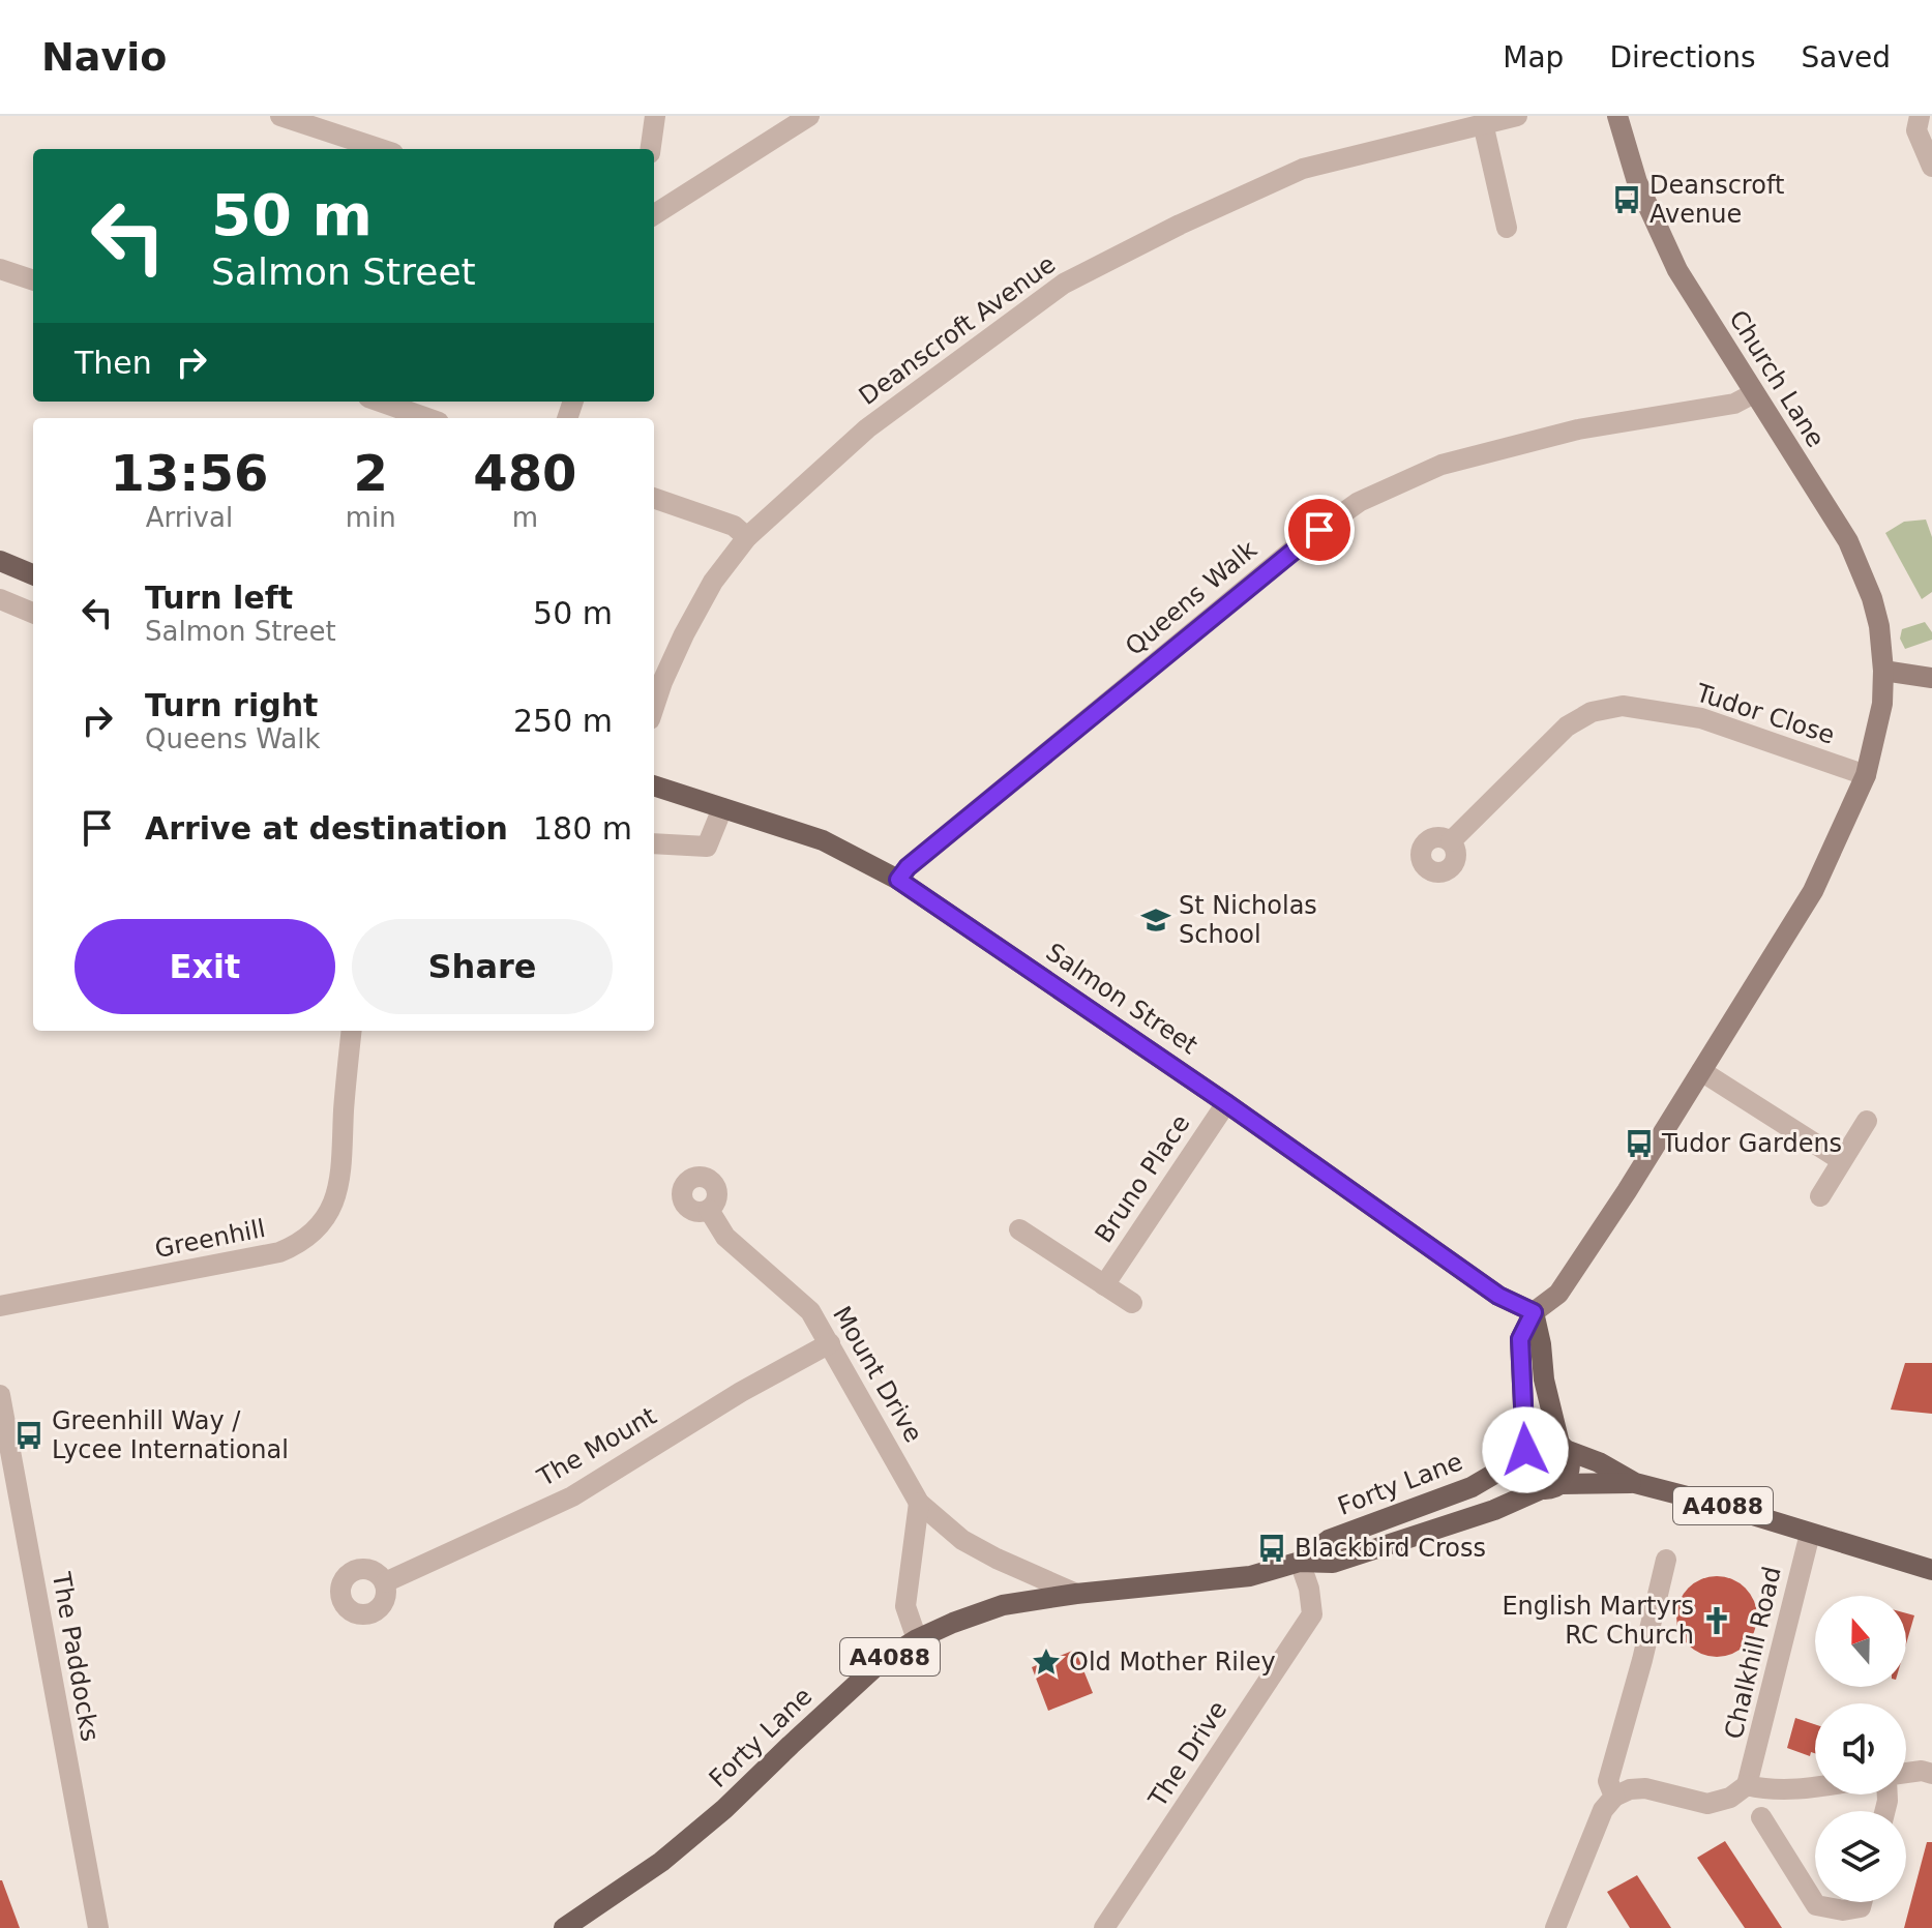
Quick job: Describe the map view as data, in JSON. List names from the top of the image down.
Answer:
{
  "streets": {
    "main road": [
      "Church Lane",
      "Salmon Street",
      "Forty Lane",
      "A4088"
    ],
    "street": [
      "Deanscroft Avenue",
      "Queens Walk",
      "Tudor Close",
      "Bruno Place",
      "Greenhill",
      "Mount Drive",
      "The Mount",
      "Chalkhill Road",
      "The Paddocks",
      "The Drive"
    ]
  },
  "crossings": [
    ["Church Lane", "Queens Walk"],
    ["Queens Walk", "Salmon Street"],
    ["Salmon Street", "Bruno Place"],
    ["Mount Drive", "The Mount"],
    ["Mount Drive", "Forty Lane"],
    ["Forty Lane", "A4088"],
    ["Forty Lane", "The Drive"],
    ["A4088", "Chalkhill Road"]
  ],
  "places": {
    "bus stop": [
      "Deanscroft Avenue",
      "Tudor Gardens",
      "Greenhill Way / Lycee International",
      "Blackbird Cross"
    ],
    "school or university": ["St Nicholas School"],
    "church": ["English Martyrs RC Church"],
    "place": ["Old Mother Riley"]
  },
  "north": "top",
  "page": {
    "header": "Navio",
    "nav": ["Map", "Directions", "Saved"],
    "turn": ["50 m", "Salmon Street"],
    "then": "Then",
    "eta": [
      "13:56",
      "Arrival",
      "2",
      "min",
      "480",
      "m"
    ],
    "list": [
      {
        "name": "Turn left",
        "note": "Salmon Street",
        "value": "50 m"
      },
      {
        "name": "Turn right",
        "note": "Queens Walk",
        "value": "250 m"
      },
      {
        "name": "Arrive at destination",
        "value": "180 m"
      }
    ],
    "buttons": ["Exit", "Share"]
  }
}
